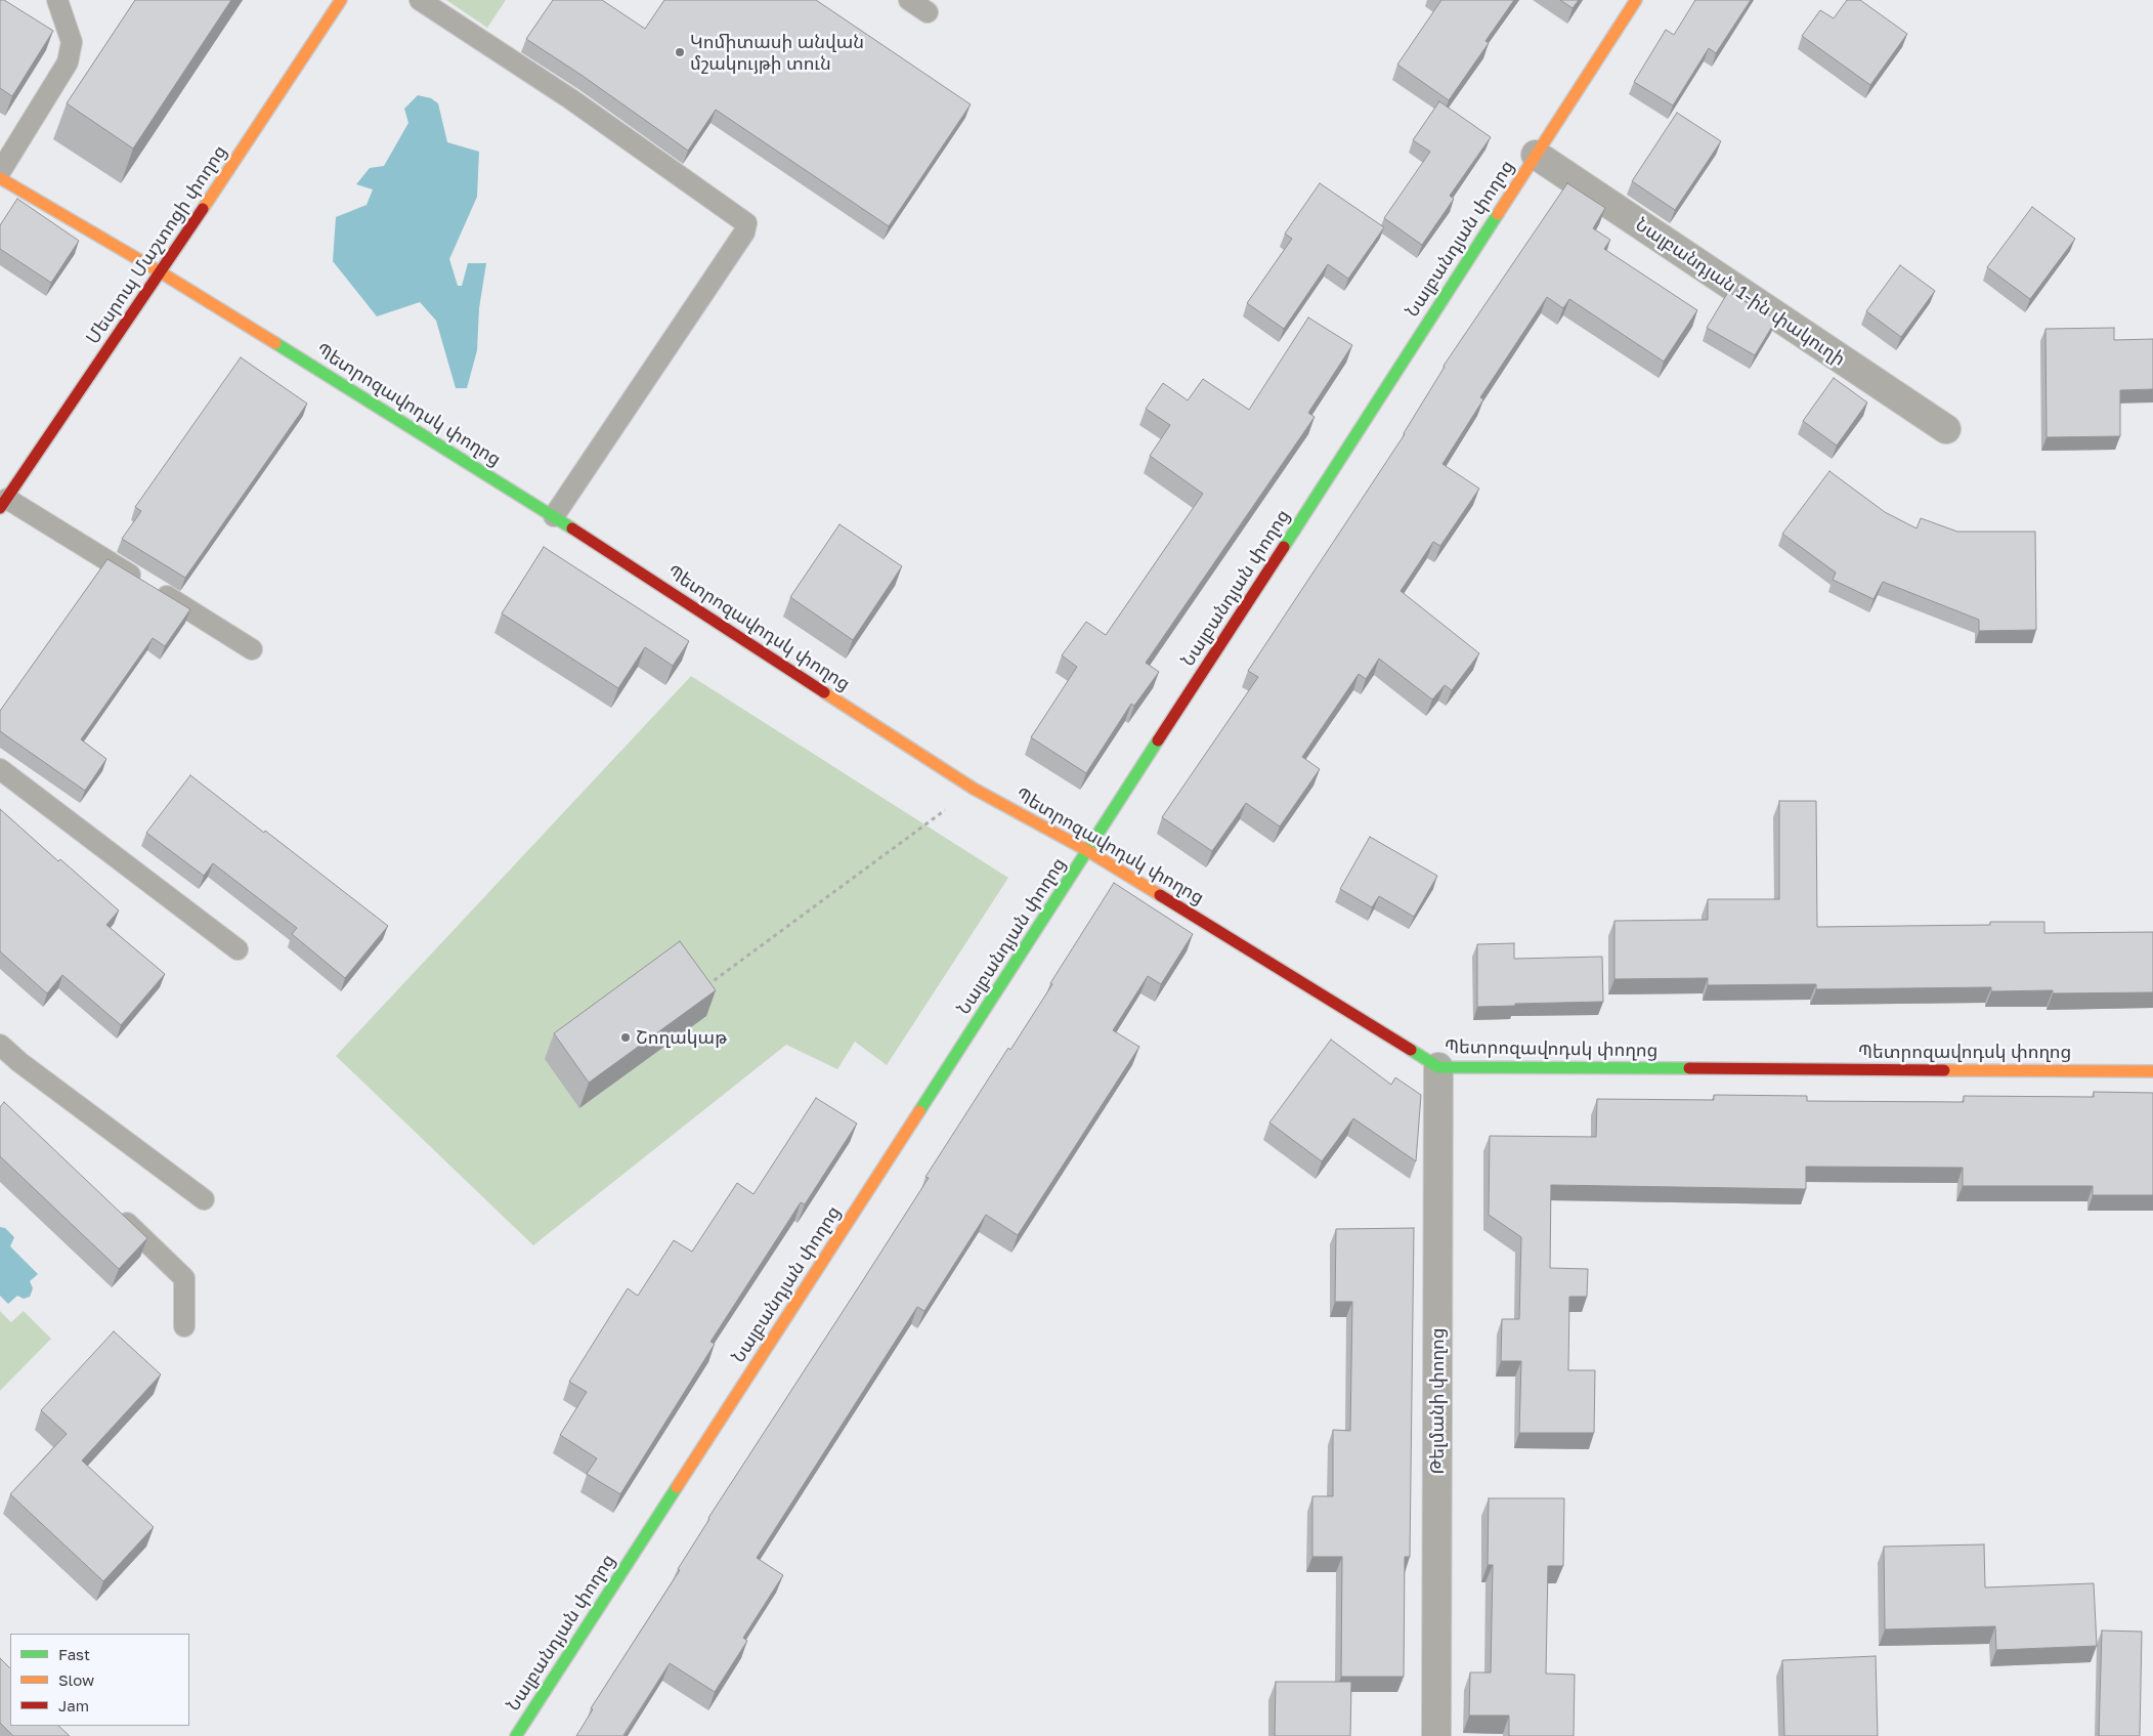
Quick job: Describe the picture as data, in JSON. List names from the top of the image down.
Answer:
{
  "streets": {
    "street": [
      "Նալբանդյան փողոց",
      "Մեսրոպ Մաշտոցի փողոց",
      "Նալբանդյան 1-ին փակուղի",
      "Պետրոզավոդսկ փողոց",
      "Թելմանի փողոց"
    ]
  },
  "crossings": [
    ["Նալբանդյան փողոց", "Նալբանդյան 1-ին փակուղի"],
    ["Նալբանդյան փողոց", "Պետրոզավոդսկ փողոց"],
    ["Մեսրոպ Մաշտոցի փողոց", "Պետրոզավոդսկ փողոց"],
    ["Պետրոզավոդսկ փողոց", "Թելմանի փողոց"]
  ],
  "places": ["Կոմիտասի անվան մշակույթի տուն", "Շողակաթ"],
  "legend": ["Fast", "Slow", "Jam"]
}
